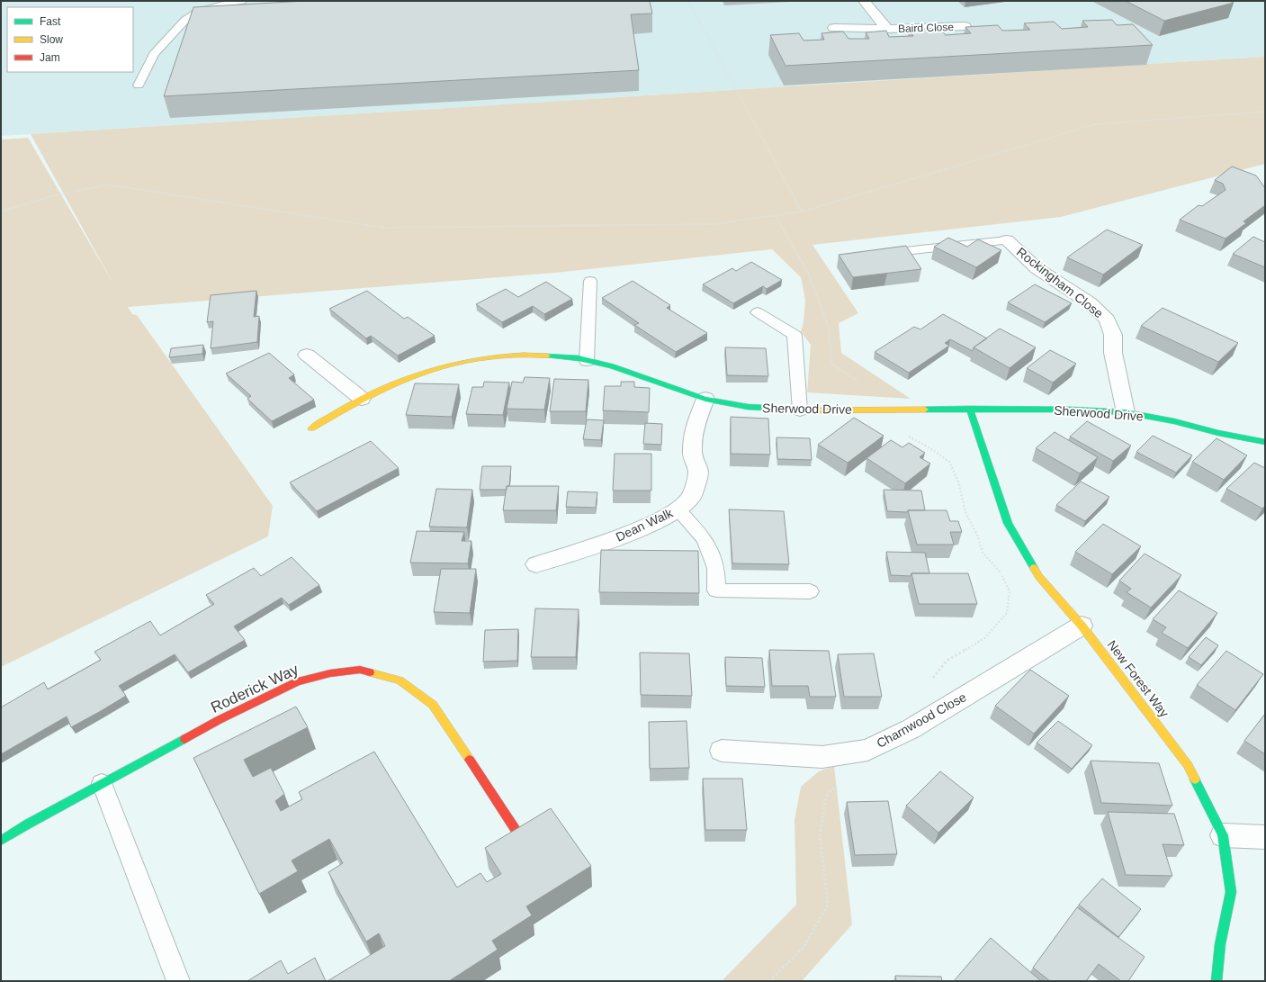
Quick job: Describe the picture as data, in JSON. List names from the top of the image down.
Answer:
{
  "streets": {
    "street": [
      "Baird Close",
      "Rockingham Close",
      "Sherwood Drive",
      "Dean Walk",
      "New Forest Way",
      "Roderick Way",
      "Charnwood Close"
    ]
  },
  "crossings": [
    ["Rockingham Close", "Sherwood Drive"],
    ["Sherwood Drive", "Dean Walk"],
    ["Sherwood Drive", "New Forest Way"],
    ["New Forest Way", "Charnwood Close"]
  ],
  "legend": ["Fast", "Slow", "Jam"]
}
